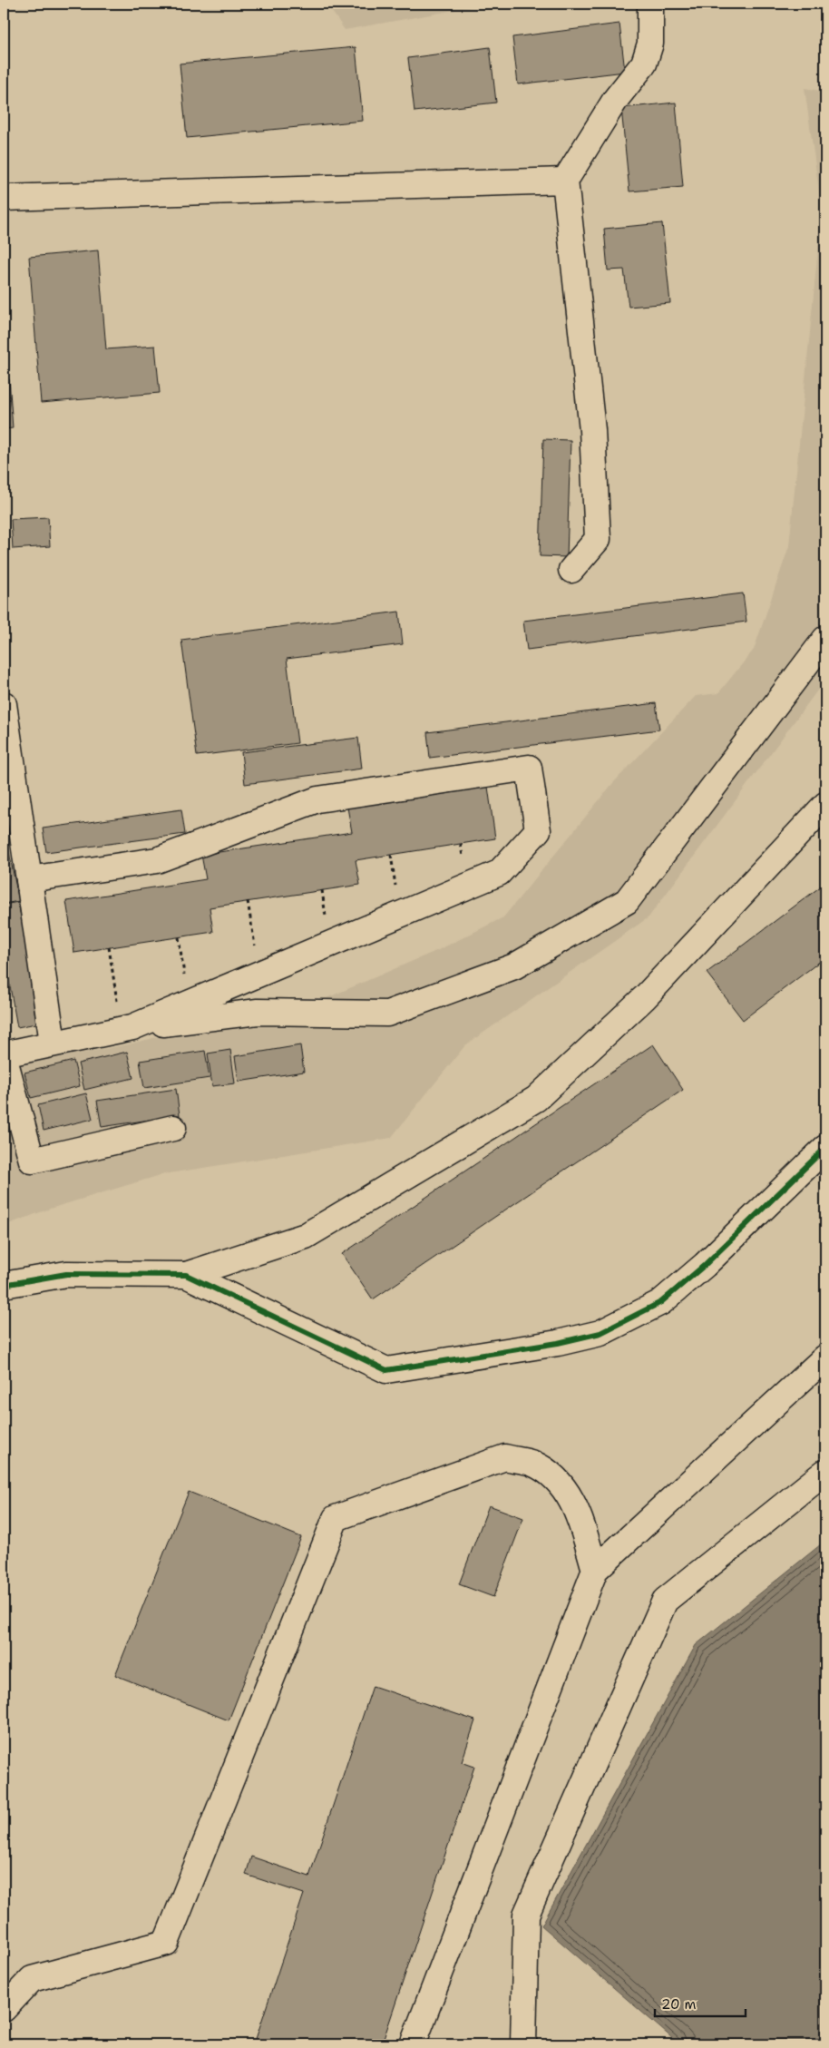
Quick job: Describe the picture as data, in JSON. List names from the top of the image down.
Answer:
{
  "scale_bar": "20 m"
}
